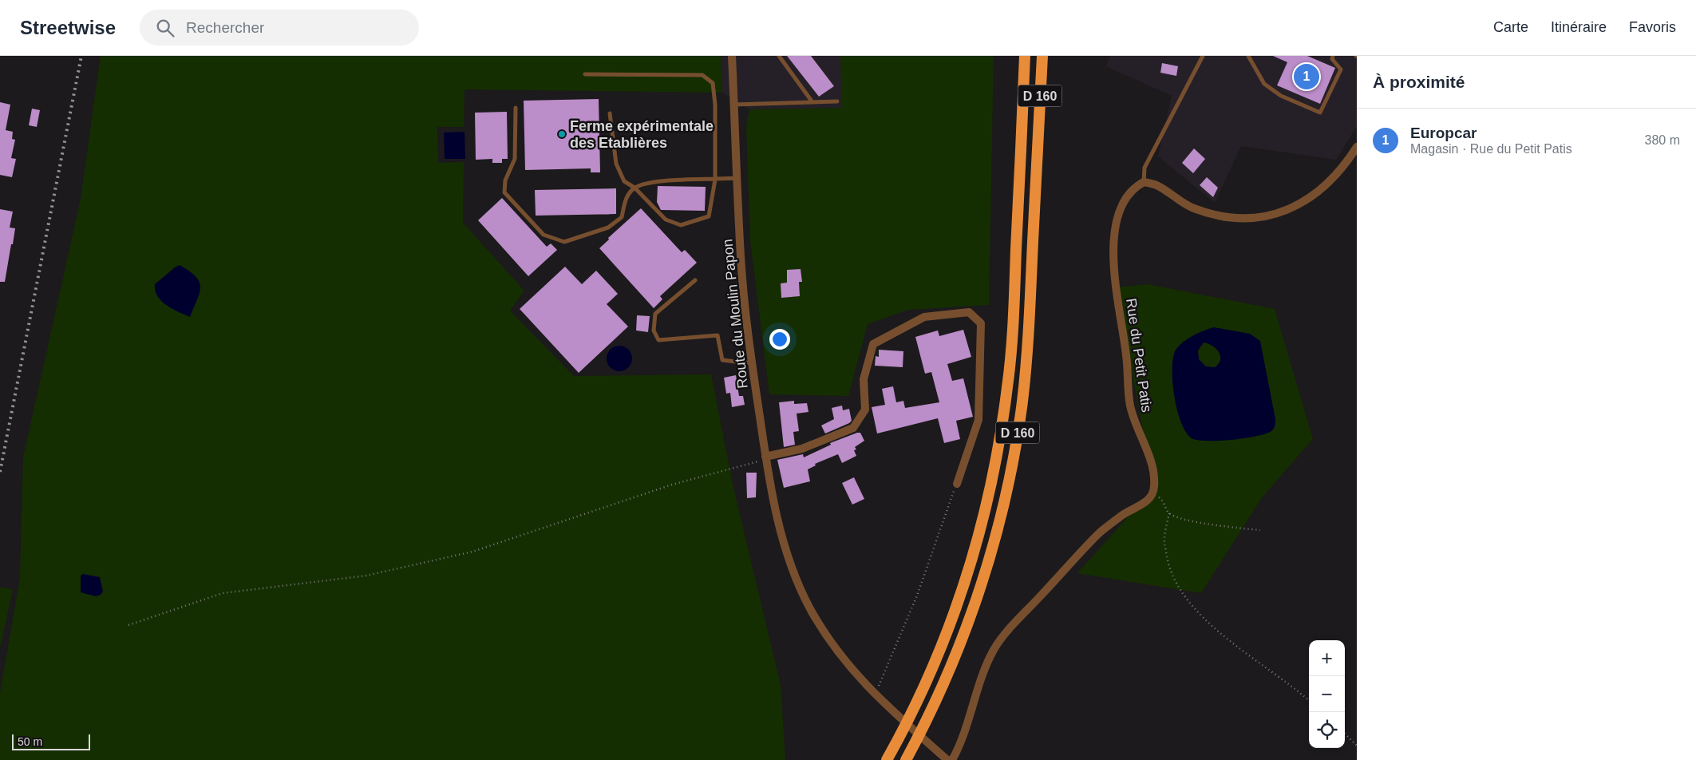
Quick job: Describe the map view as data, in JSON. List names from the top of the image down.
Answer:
{
  "streets": {
    "highway": ["D 160"],
    "street": ["Route du Moulin Papon", "Rue du Petit Patis"]
  },
  "places": ["Ferme expérimentale des Etablières"],
  "scale_bar": "50 m",
  "page": {
    "header": "Streetwise",
    "search": "Rechercher",
    "nav": ["Carte", "Itinéraire", "Favoris"],
    "heading": "À proximité",
    "pins": "1",
    "list": [
      {
        "mark": "1",
        "name": "Europcar",
        "note": "Magasin · Rue du Petit Patis",
        "value": "380 m"
      }
    ],
    "map_buttons": ["+", "−"],
    "scale": "50 m"
  }
}
